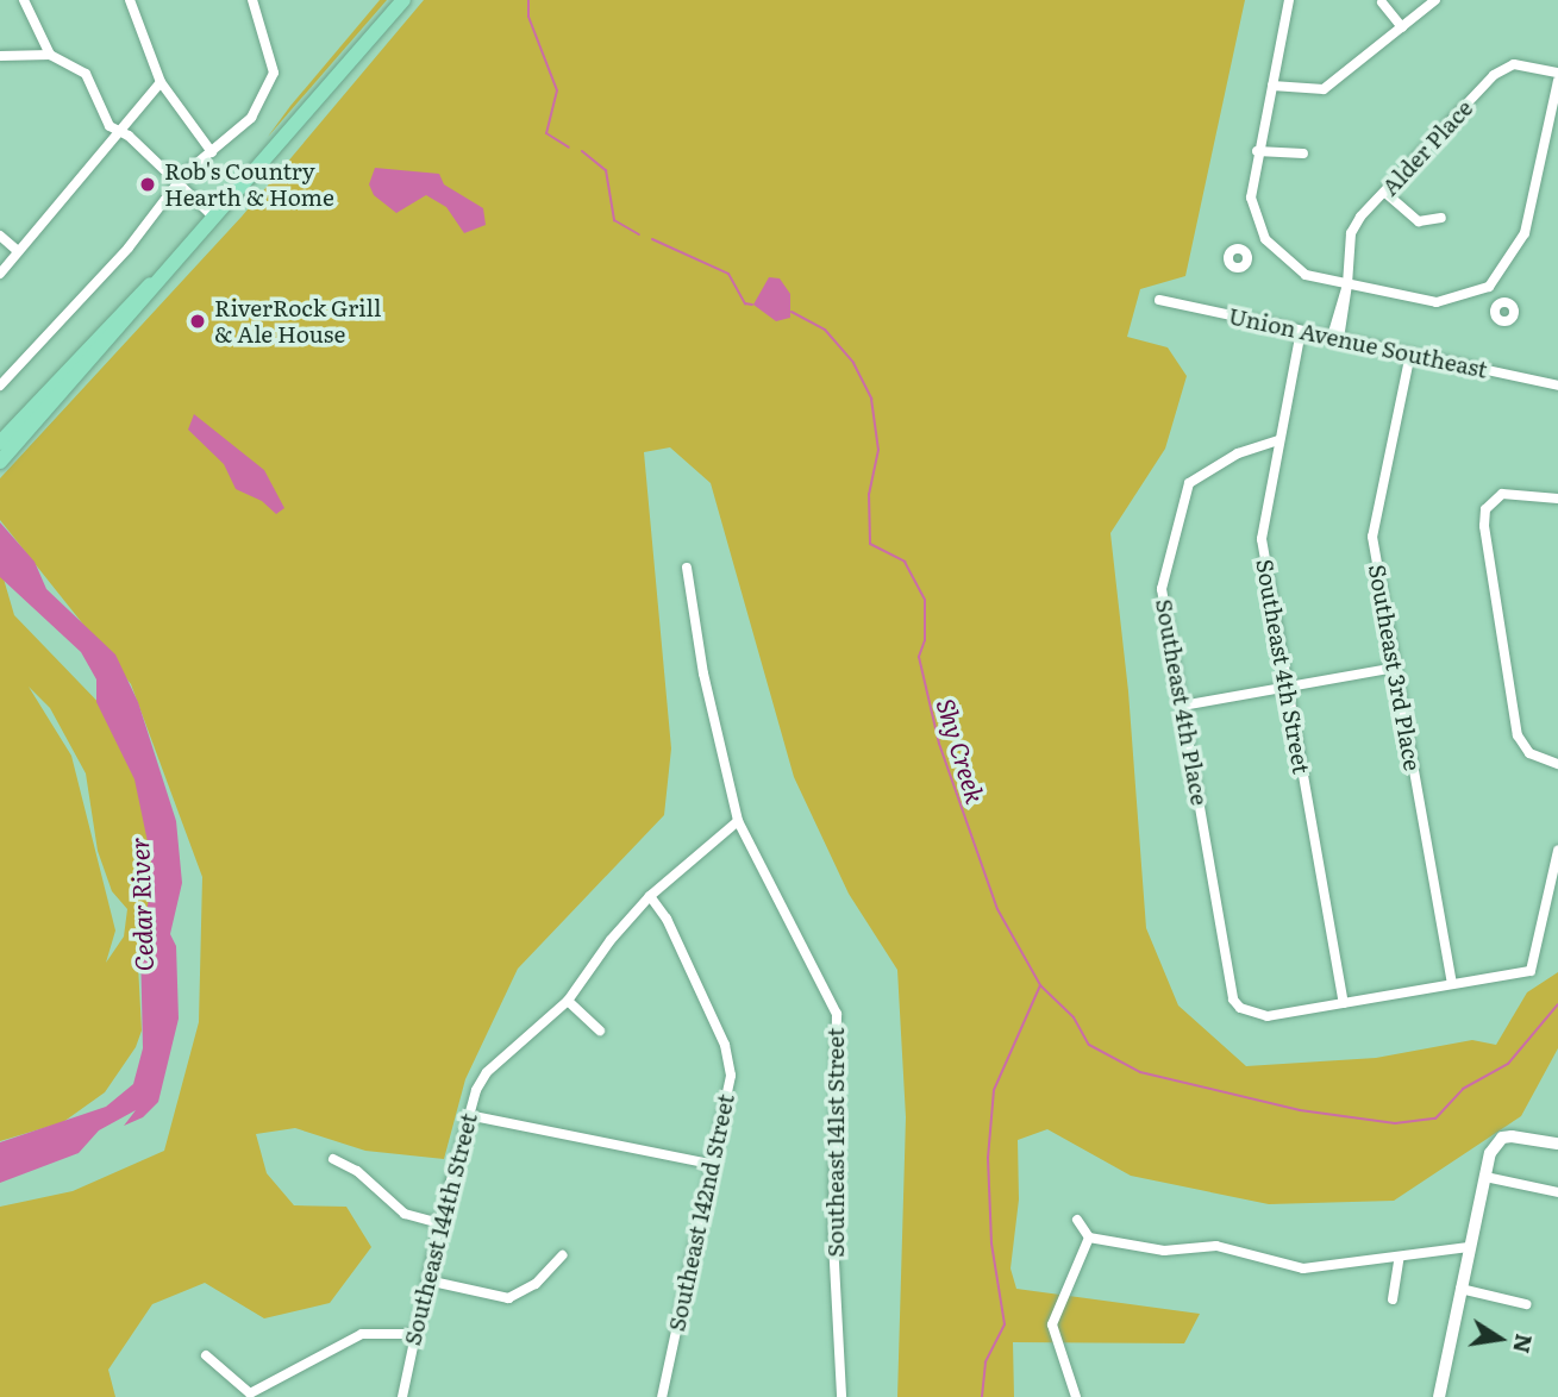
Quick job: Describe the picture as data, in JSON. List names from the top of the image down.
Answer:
{
  "streets": {
    "street": [
      "Alder Place",
      "Union Avenue Southeast",
      "Southeast 4th Street",
      "Southeast 3rd Place",
      "Southeast 4th Place",
      "Southeast 141st Street",
      "Southeast 142nd Street",
      "Southeast 144th Street"
    ]
  },
  "crossings": [
    ["Alder Place", "Union Avenue Southeast"],
    ["Union Avenue Southeast", "Southeast 4th Street"],
    ["Union Avenue Southeast", "Southeast 3rd Place"],
    ["Southeast 4th Street", "Southeast 4th Place"],
    ["Southeast 141st Street", "Southeast 144th Street"],
    ["Southeast 142nd Street", "Southeast 144th Street"]
  ],
  "water": ["Shy Creek", "Cedar River"],
  "places": ["Rob's Country Hearth & Home", "RiverRock Grill & Ale House"],
  "north": "right"
}
